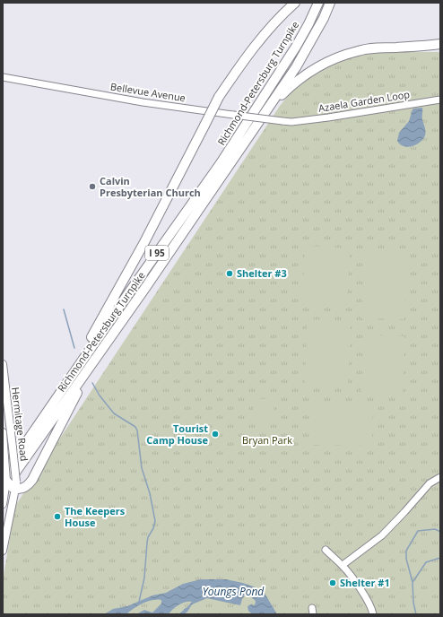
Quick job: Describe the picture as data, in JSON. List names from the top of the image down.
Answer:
{
  "streets": {
    "highway": ["Richmond-Petersburg Turnpike", "I 95"],
    "main road": ["Hermitage Road"],
    "street": ["Bellevue Avenue", "Azaela Garden Loop"]
  },
  "crossings": [
    ["Richmond-Petersburg Turnpike", "Hermitage Road"],
    ["Bellevue Avenue", "Azaela Garden Loop"]
  ],
  "water": ["Youngs Pond"],
  "parks": ["Bryan Park"],
  "places": [
    "Calvin Presbyterian Church",
    "Shelter #3",
    "Tourist Camp House",
    "The Keepers House",
    "Shelter #1"
  ]
}
